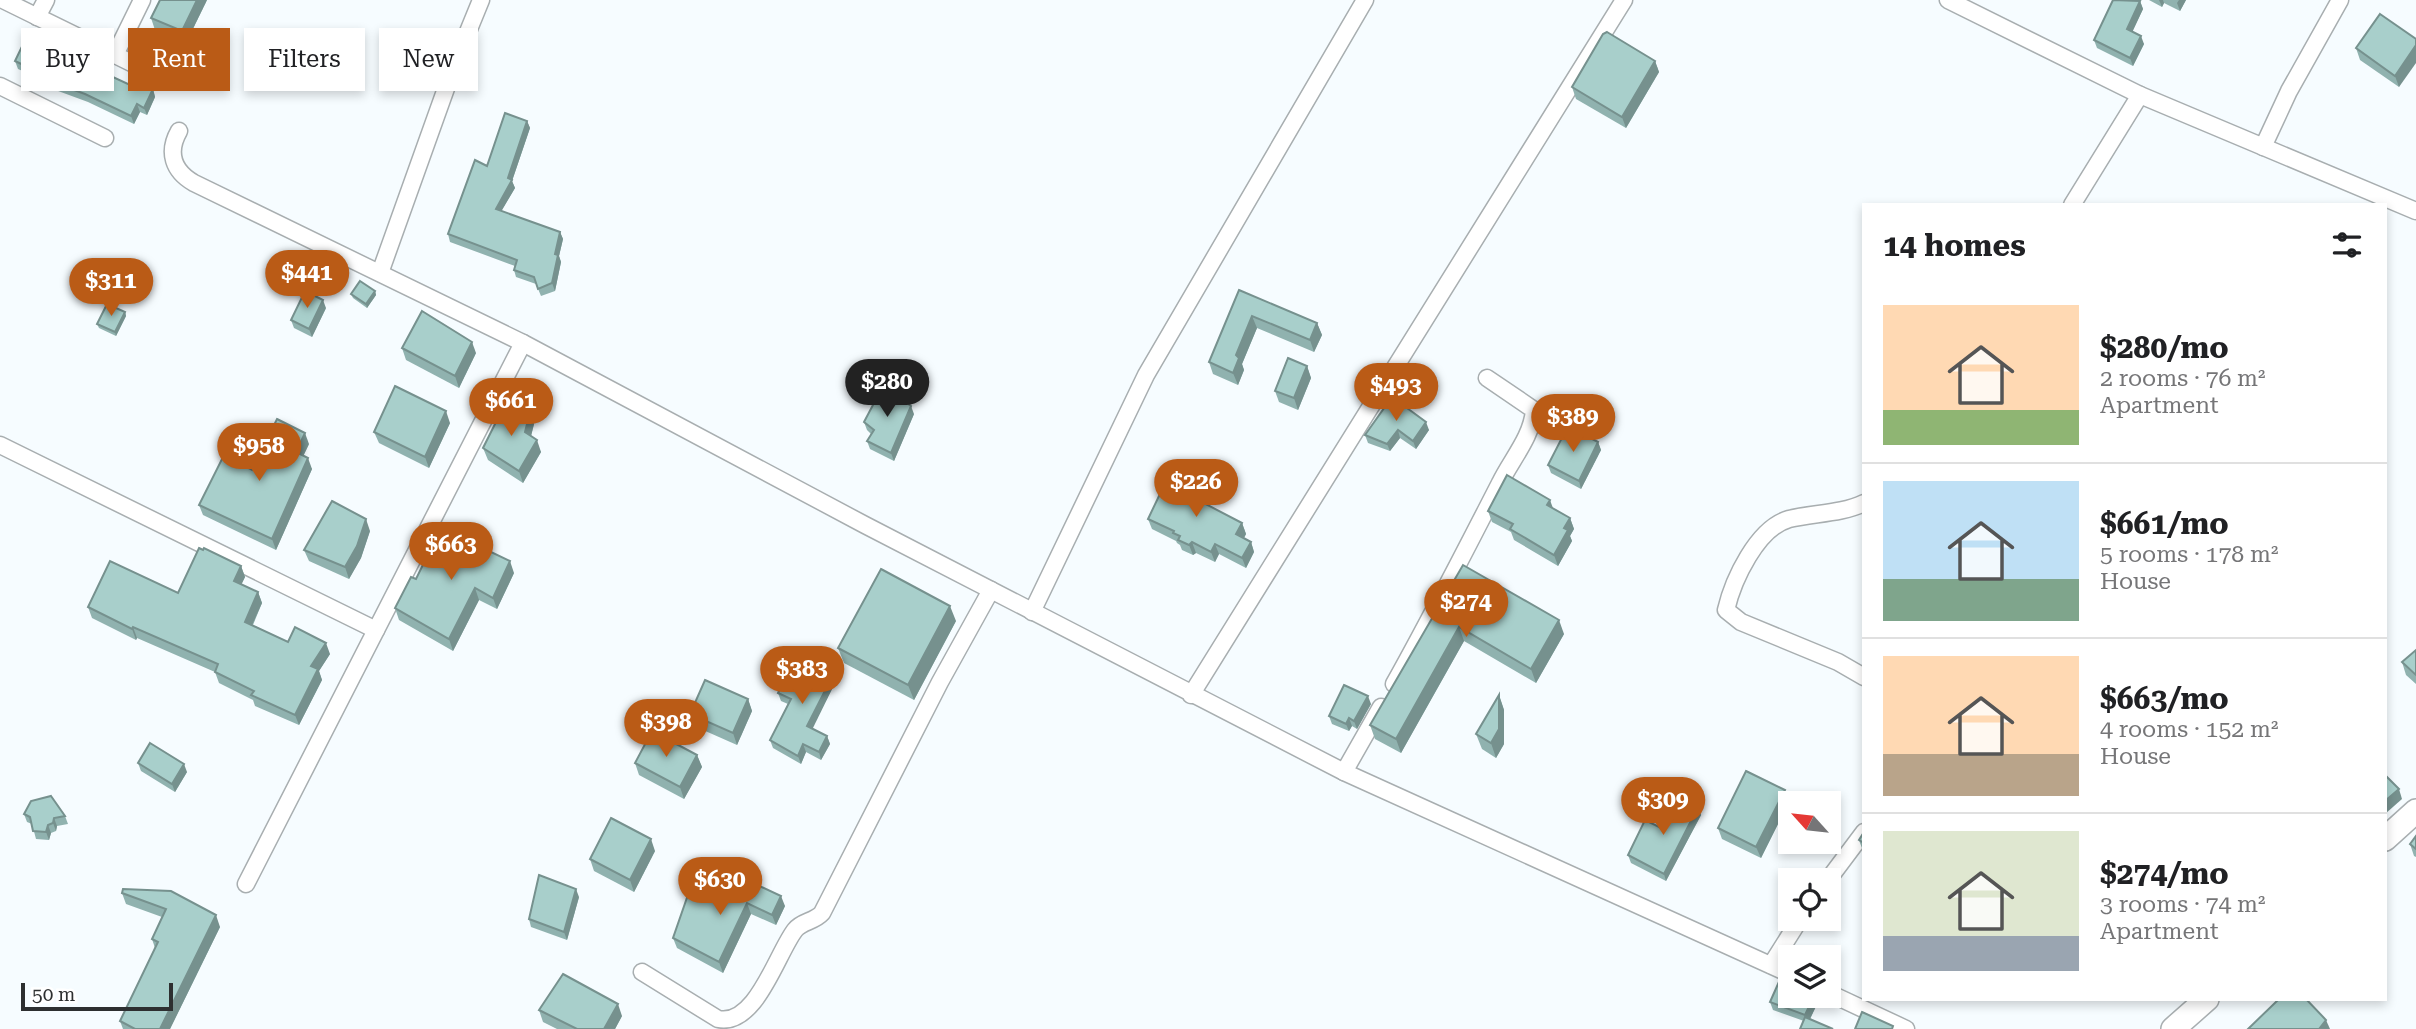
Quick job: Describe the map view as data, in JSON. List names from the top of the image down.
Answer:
{
  "scale_bar": "50 m",
  "north": "top left",
  "page": {
    "chip": [
      "Buy",
      "Rent",
      "Filters",
      "New"
    ],
    "heading": "14 homes",
    "price": [
      "$441",
      "$311",
      "$280",
      "$493",
      "$661",
      "$389",
      "$958",
      "$226",
      "$663",
      "$274",
      "$383",
      "$398",
      "$309",
      "$630"
    ],
    "list": [
      {
        "name": "$280/mo",
        "note": "2 rooms · 76 m² · Apartment"
      },
      {
        "name": "$661/mo",
        "note": "5 rooms · 178 m² · House"
      },
      {
        "name": "$663/mo",
        "note": "4 rooms · 152 m² · House"
      },
      {
        "name": "$274/mo",
        "note": "3 rooms · 74 m² · Apartment"
      }
    ],
    "scale": "50 m"
  }
}
